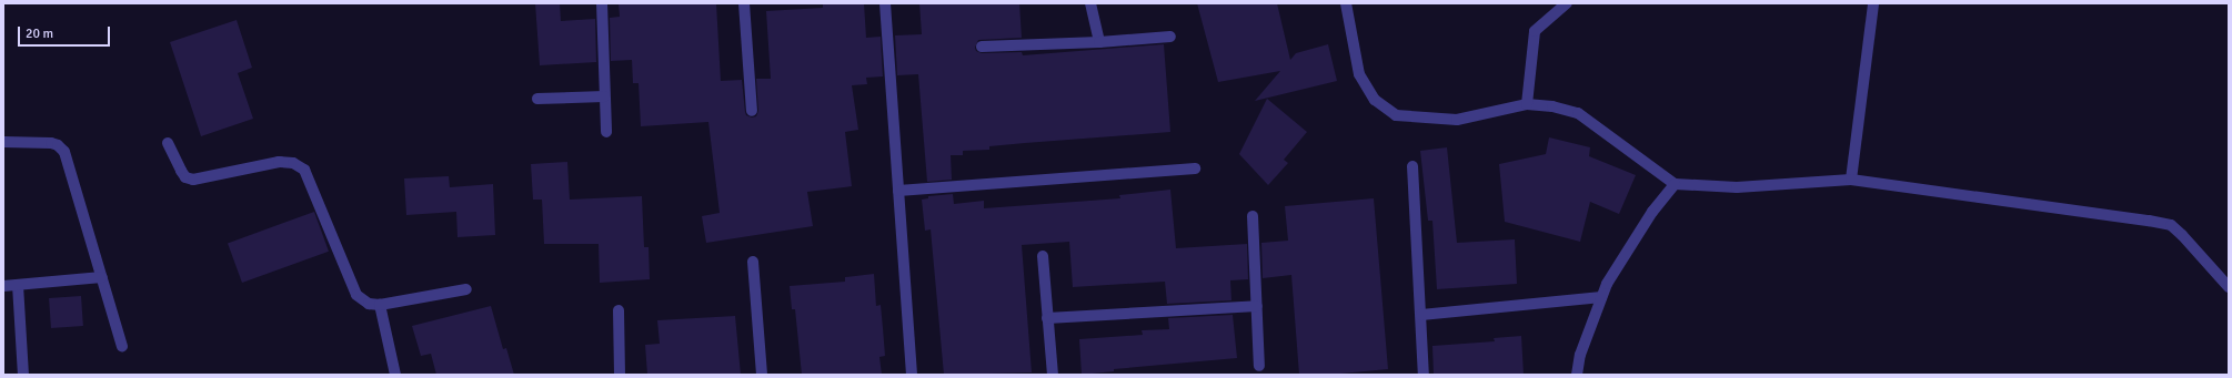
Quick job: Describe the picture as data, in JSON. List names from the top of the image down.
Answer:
{
  "scale_bar": "20 m"
}
